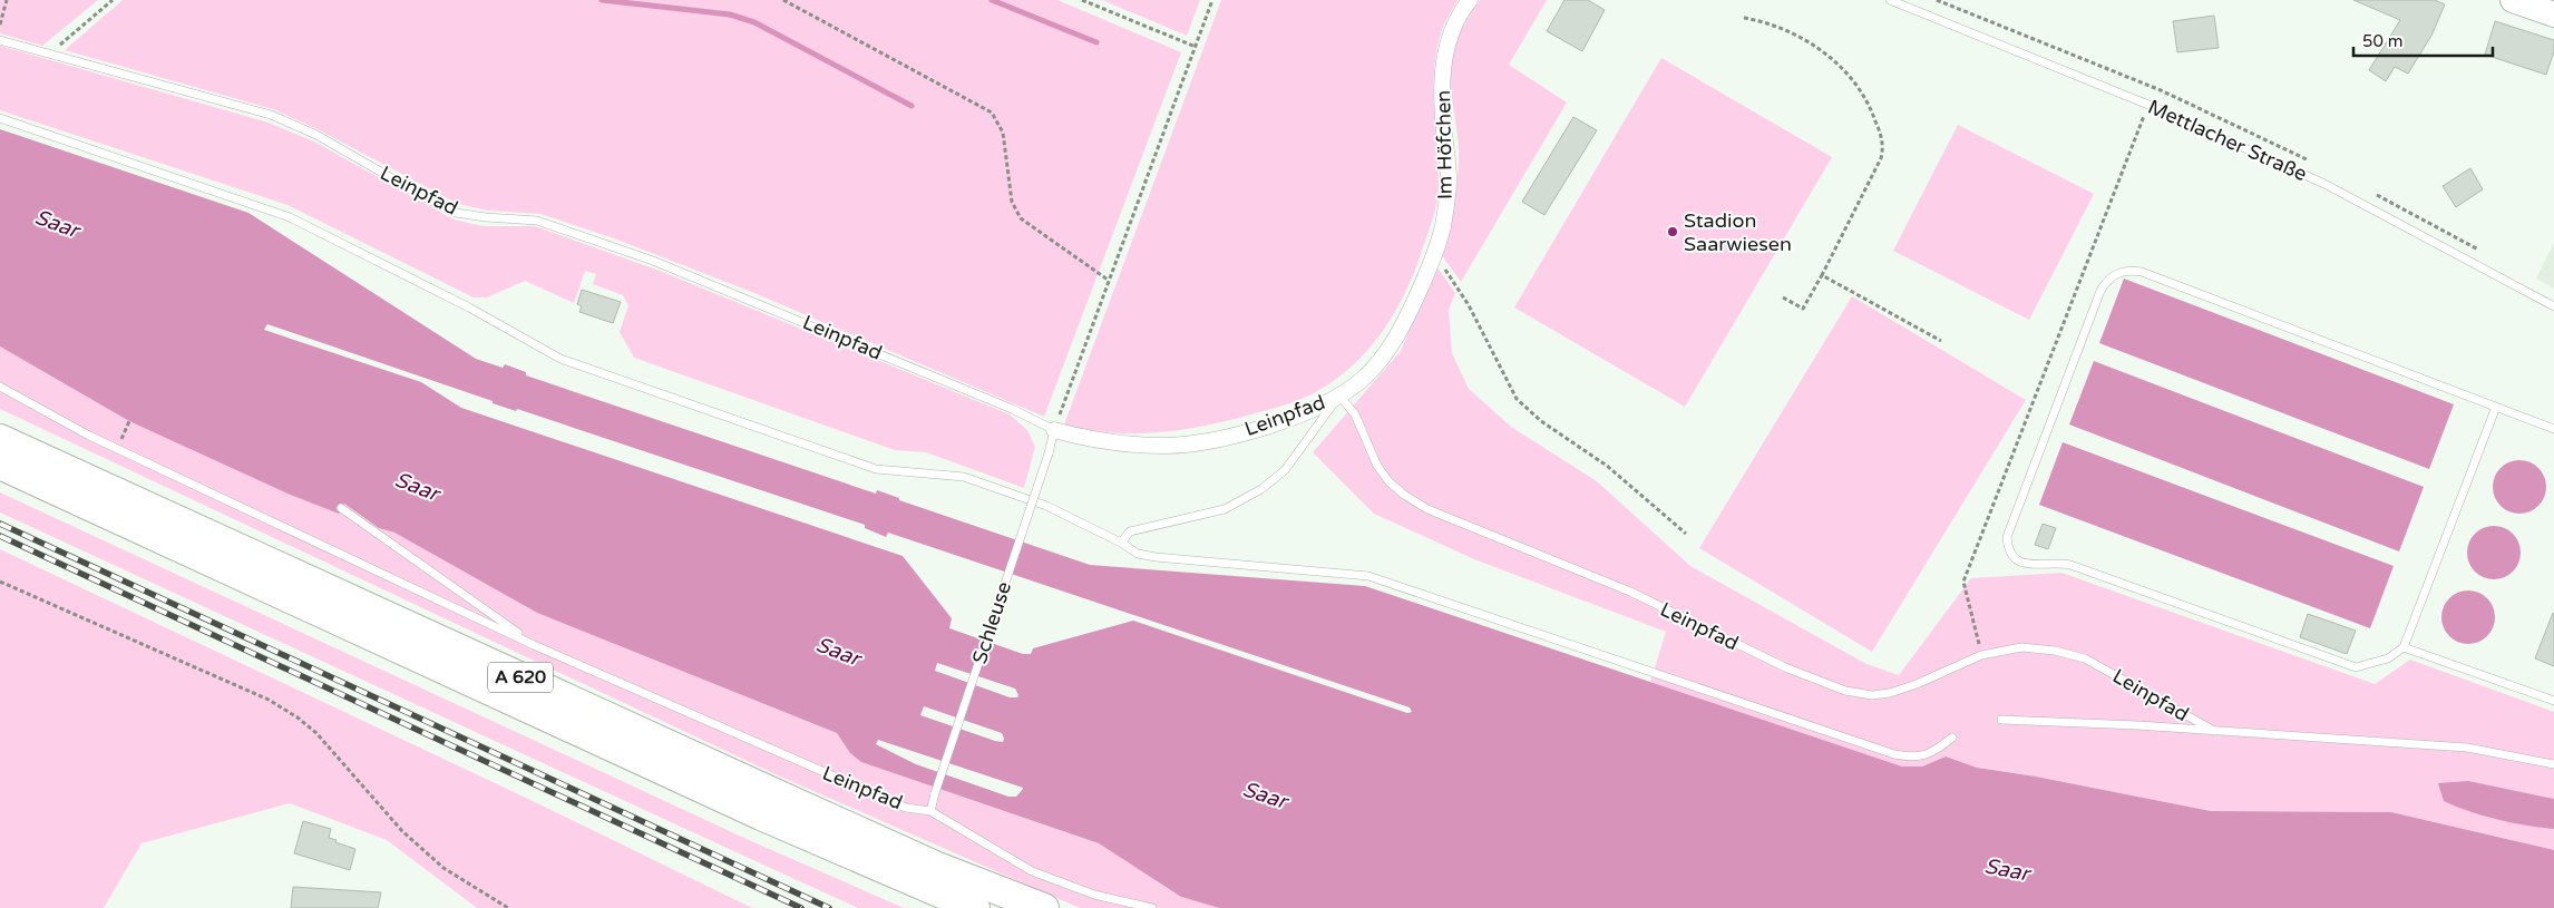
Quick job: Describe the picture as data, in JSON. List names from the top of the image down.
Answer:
{
  "streets": {
    "highway": ["A 620"],
    "street": ["Im Höfchen", "Leinpfad"],
    "lane": ["Mettlacher Straße", "Schleuse"]
  },
  "crossings": [
    ["Im Höfchen", "Leinpfad"],
    ["Leinpfad", "Schleuse"]
  ],
  "water": ["Saar"],
  "places": ["Stadion Saarwiesen"],
  "scale_bar": "50 m"
}
